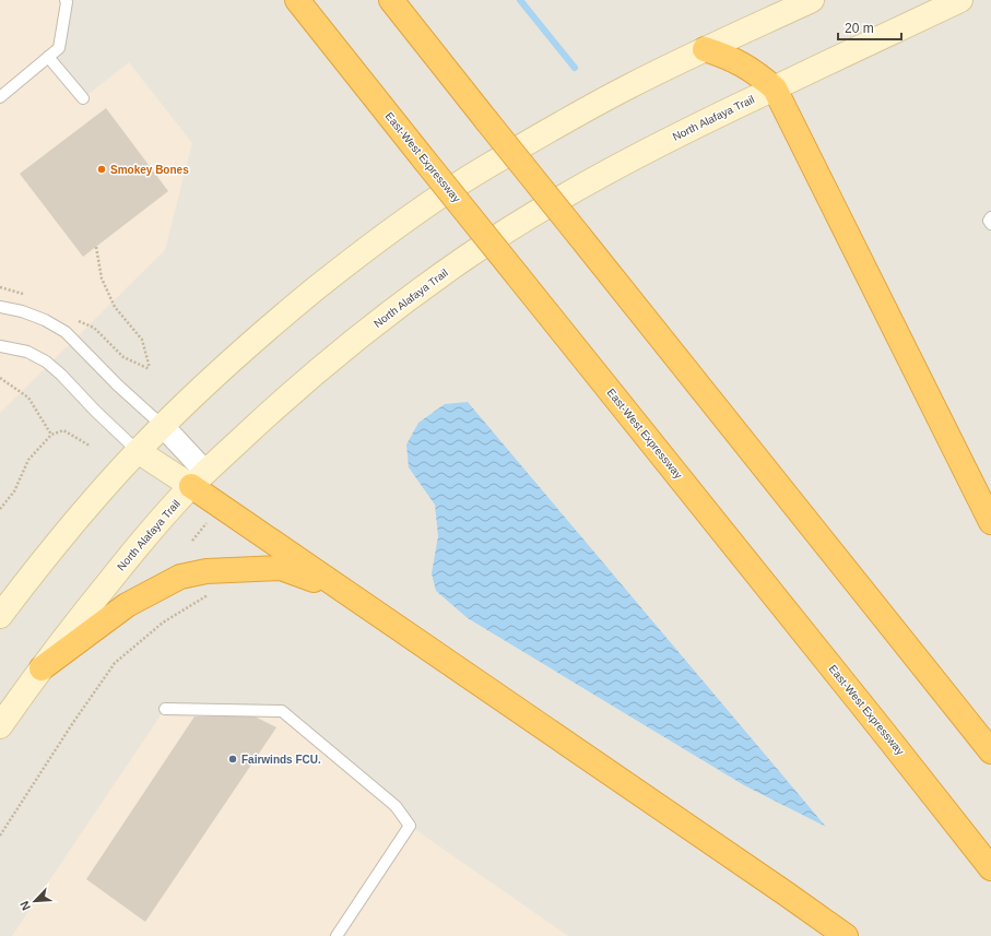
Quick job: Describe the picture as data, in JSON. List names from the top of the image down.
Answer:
{
  "streets": {
    "highway": ["East-West Expressway"],
    "main road": ["North Alafaya Trail"]
  },
  "places": ["Smokey Bones", "Fairwinds FCU."],
  "scale_bar": "20 m",
  "north": "bottom left"
}
